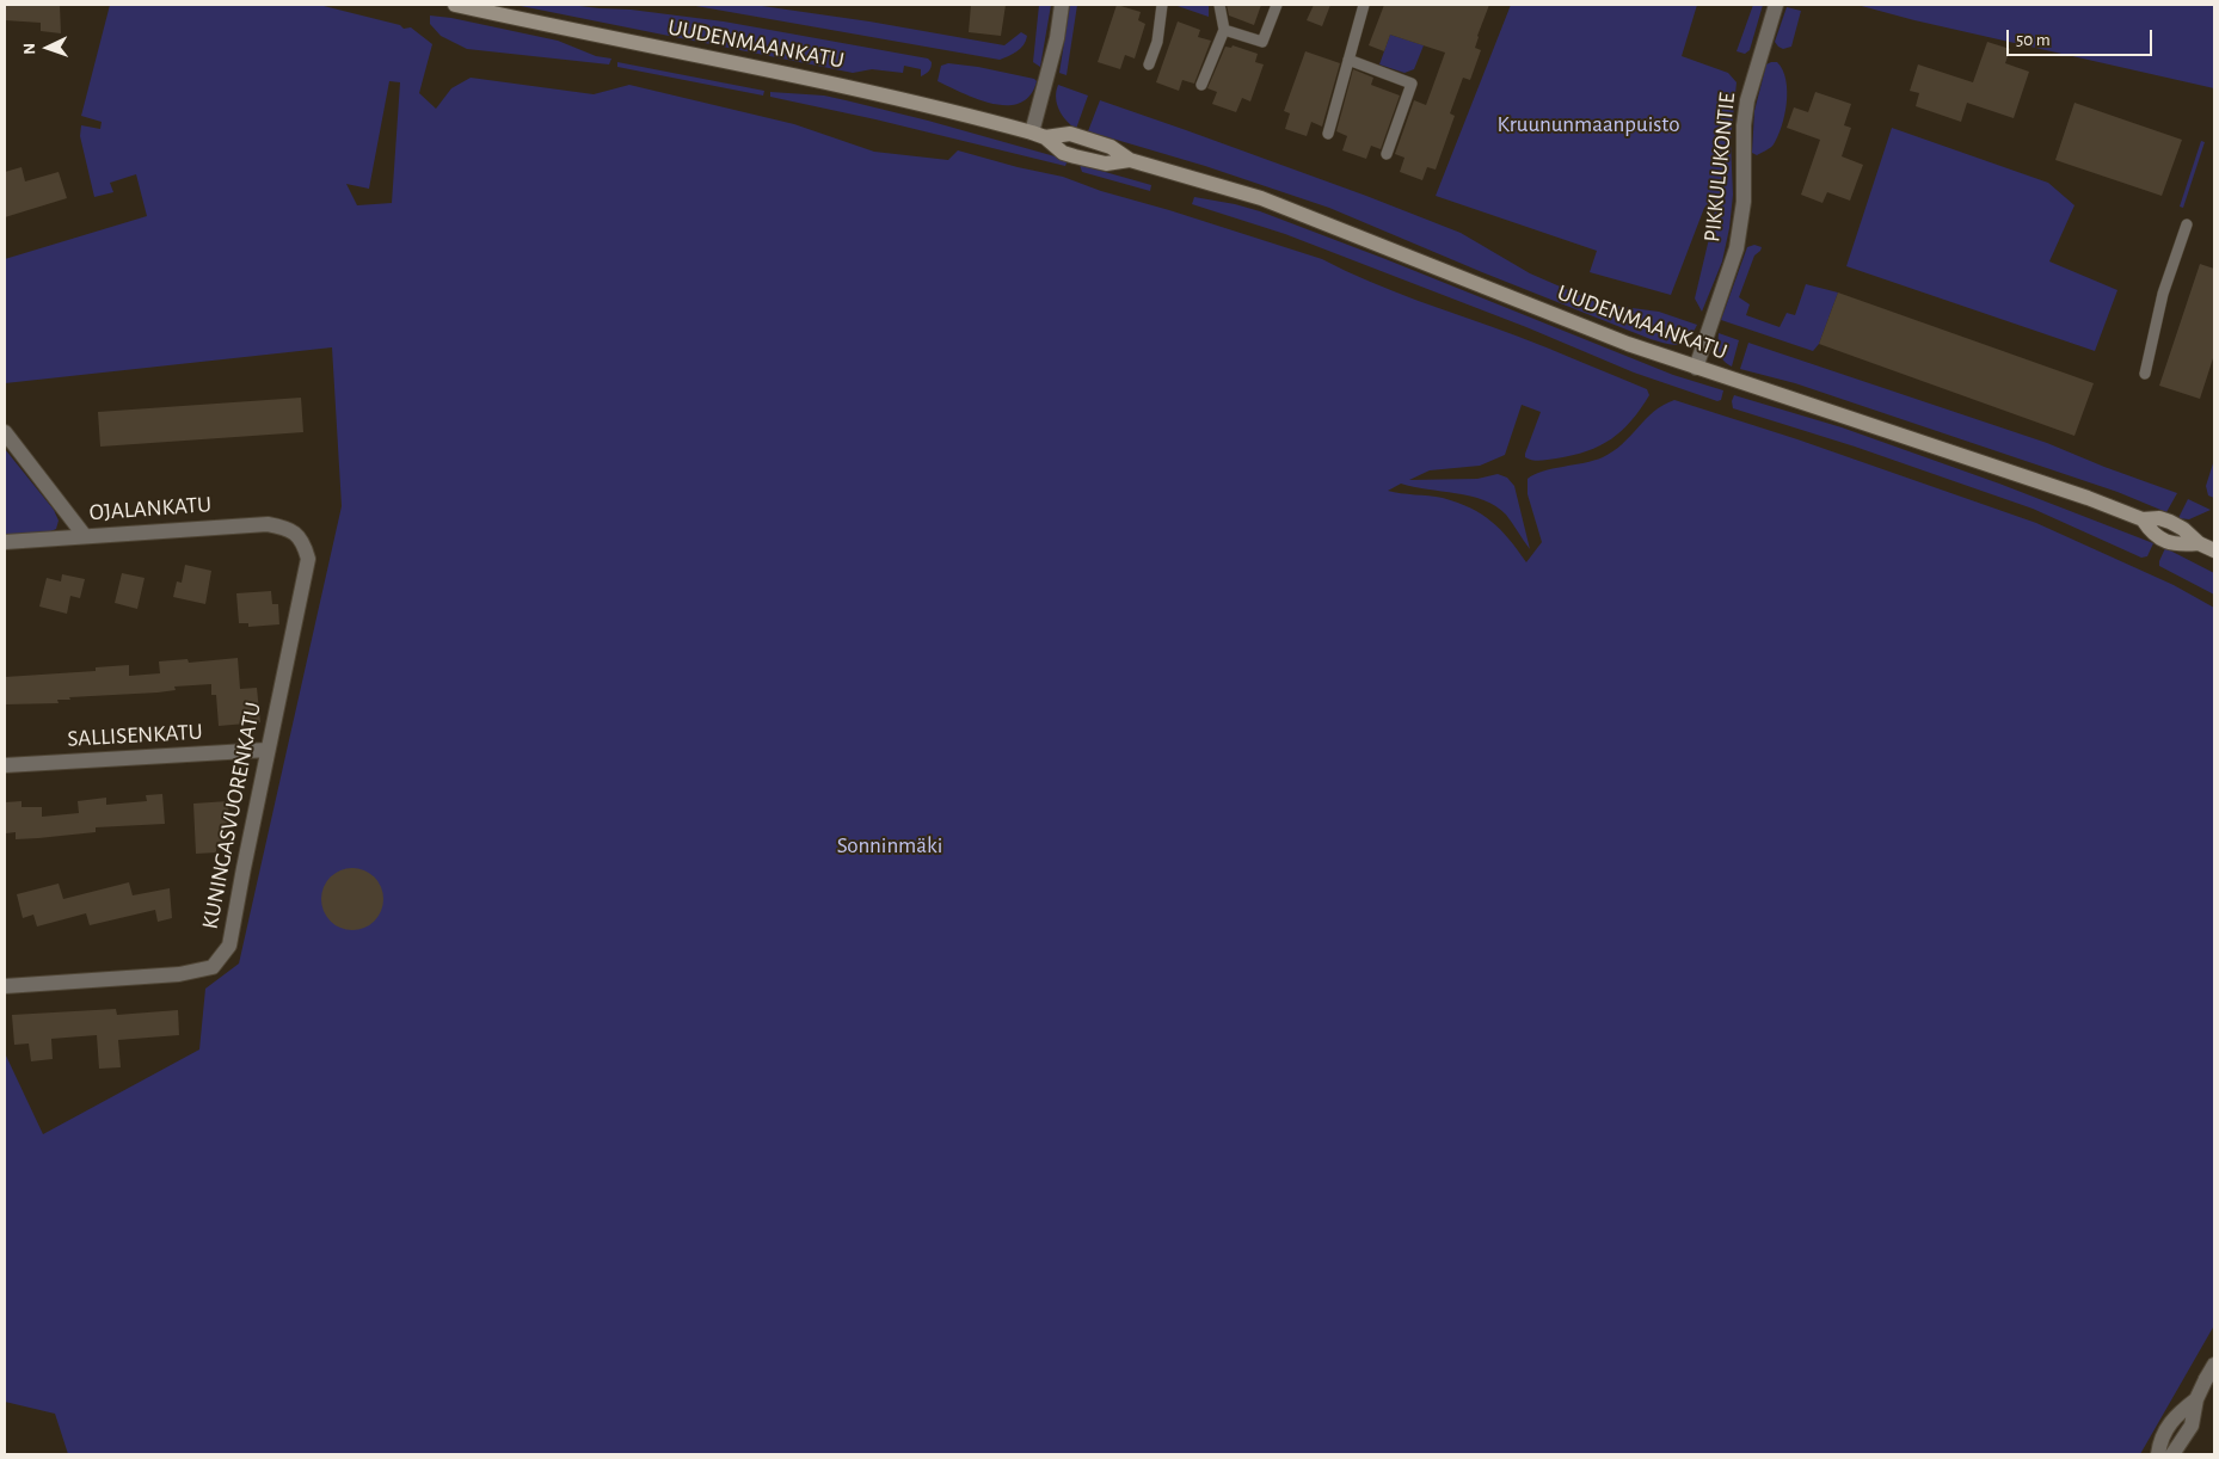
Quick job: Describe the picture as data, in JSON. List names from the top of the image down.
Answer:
{
  "streets": {
    "main road": ["UUDENMAANKATU"],
    "street": [
      "PIKKULUKONTIE",
      "OJALANKATU",
      "SALLISENKATU",
      "KUNINGASVUORENKATU"
    ]
  },
  "crossings": [
    ["UUDENMAANKATU", "PIKKULUKONTIE"],
    ["OJALANKATU", "KUNINGASVUORENKATU"],
    ["SALLISENKATU", "KUNINGASVUORENKATU"]
  ],
  "parks": ["Kruununmaanpuisto", "Sonninmäki"],
  "scale_bar": "50 m",
  "north": "left"
}
